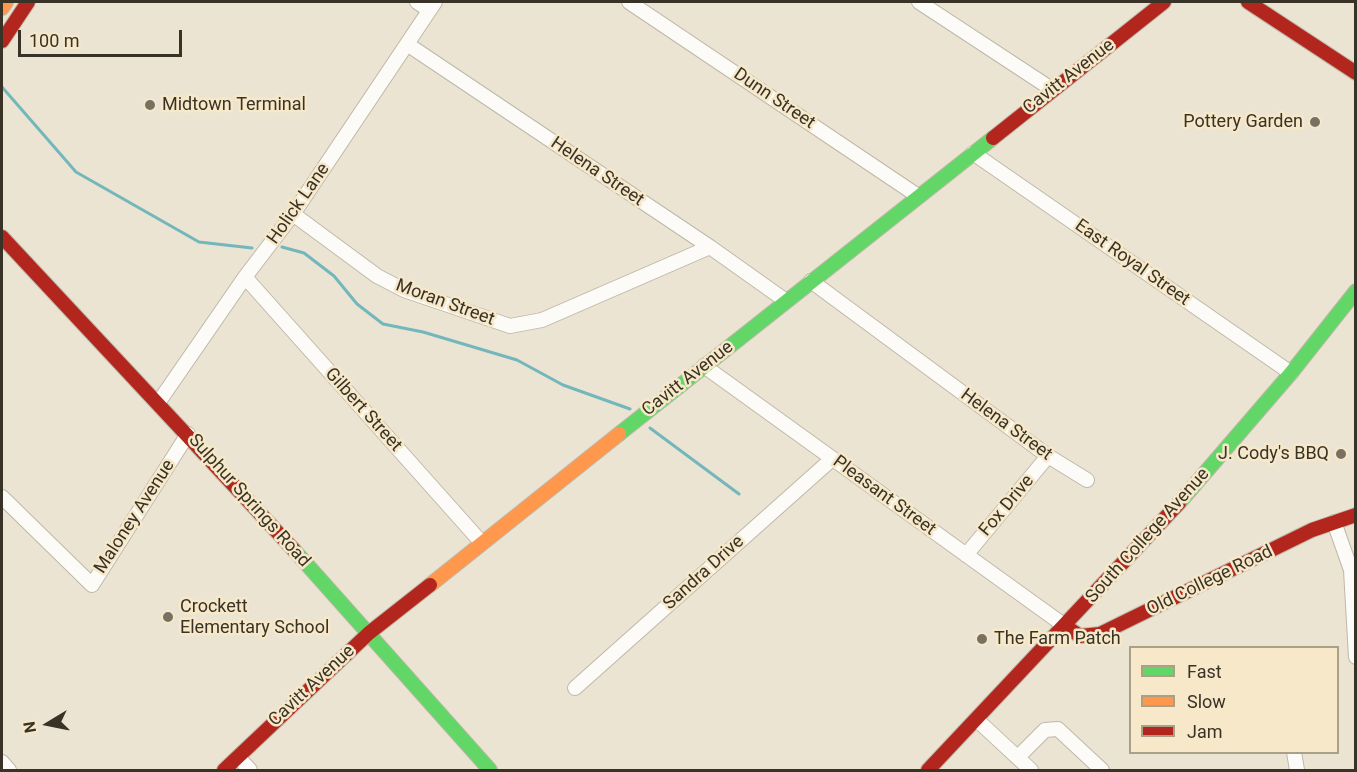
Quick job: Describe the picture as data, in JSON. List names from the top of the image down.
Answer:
{
  "streets": {
    "street": [
      "Cavitt Avenue",
      "Dunn Street",
      "Helena Street",
      "Holick Lane",
      "East Royal Street",
      "Moran Street",
      "Gilbert Street",
      "Pleasant Street",
      "Sulphur Springs Road",
      "Fox Drive",
      "Maloney Avenue",
      "South College Avenue",
      "Sandra Drive",
      "Old College Road"
    ]
  },
  "crossings": [
    ["Cavitt Avenue", "Dunn Street"],
    ["Cavitt Avenue", "Helena Street"],
    ["Cavitt Avenue", "East Royal Street"],
    ["Cavitt Avenue", "Gilbert Street"],
    ["Cavitt Avenue", "Pleasant Street"],
    ["Cavitt Avenue", "Sulphur Springs Road"],
    ["Helena Street", "Holick Lane"],
    ["Helena Street", "Moran Street"],
    ["Helena Street", "Fox Drive"],
    ["Holick Lane", "Moran Street"],
    ["Holick Lane", "Gilbert Street"],
    ["Holick Lane", "Sulphur Springs Road"],
    ["East Royal Street", "South College Avenue"],
    ["Pleasant Street", "Fox Drive"],
    ["Pleasant Street", "South College Avenue"],
    ["Pleasant Street", "Sandra Drive"],
    ["Pleasant Street", "Old College Road"],
    ["Sulphur Springs Road", "Maloney Avenue"],
    ["South College Avenue", "Old College Road"]
  ],
  "places": [
    "Midtown Terminal",
    "Pottery Garden",
    "J. Cody's BBQ",
    "Crockett Elementary School",
    "The Farm Patch"
  ],
  "legend": ["Fast", "Slow", "Jam"],
  "scale_bar": "100 m",
  "north": "left"
}
